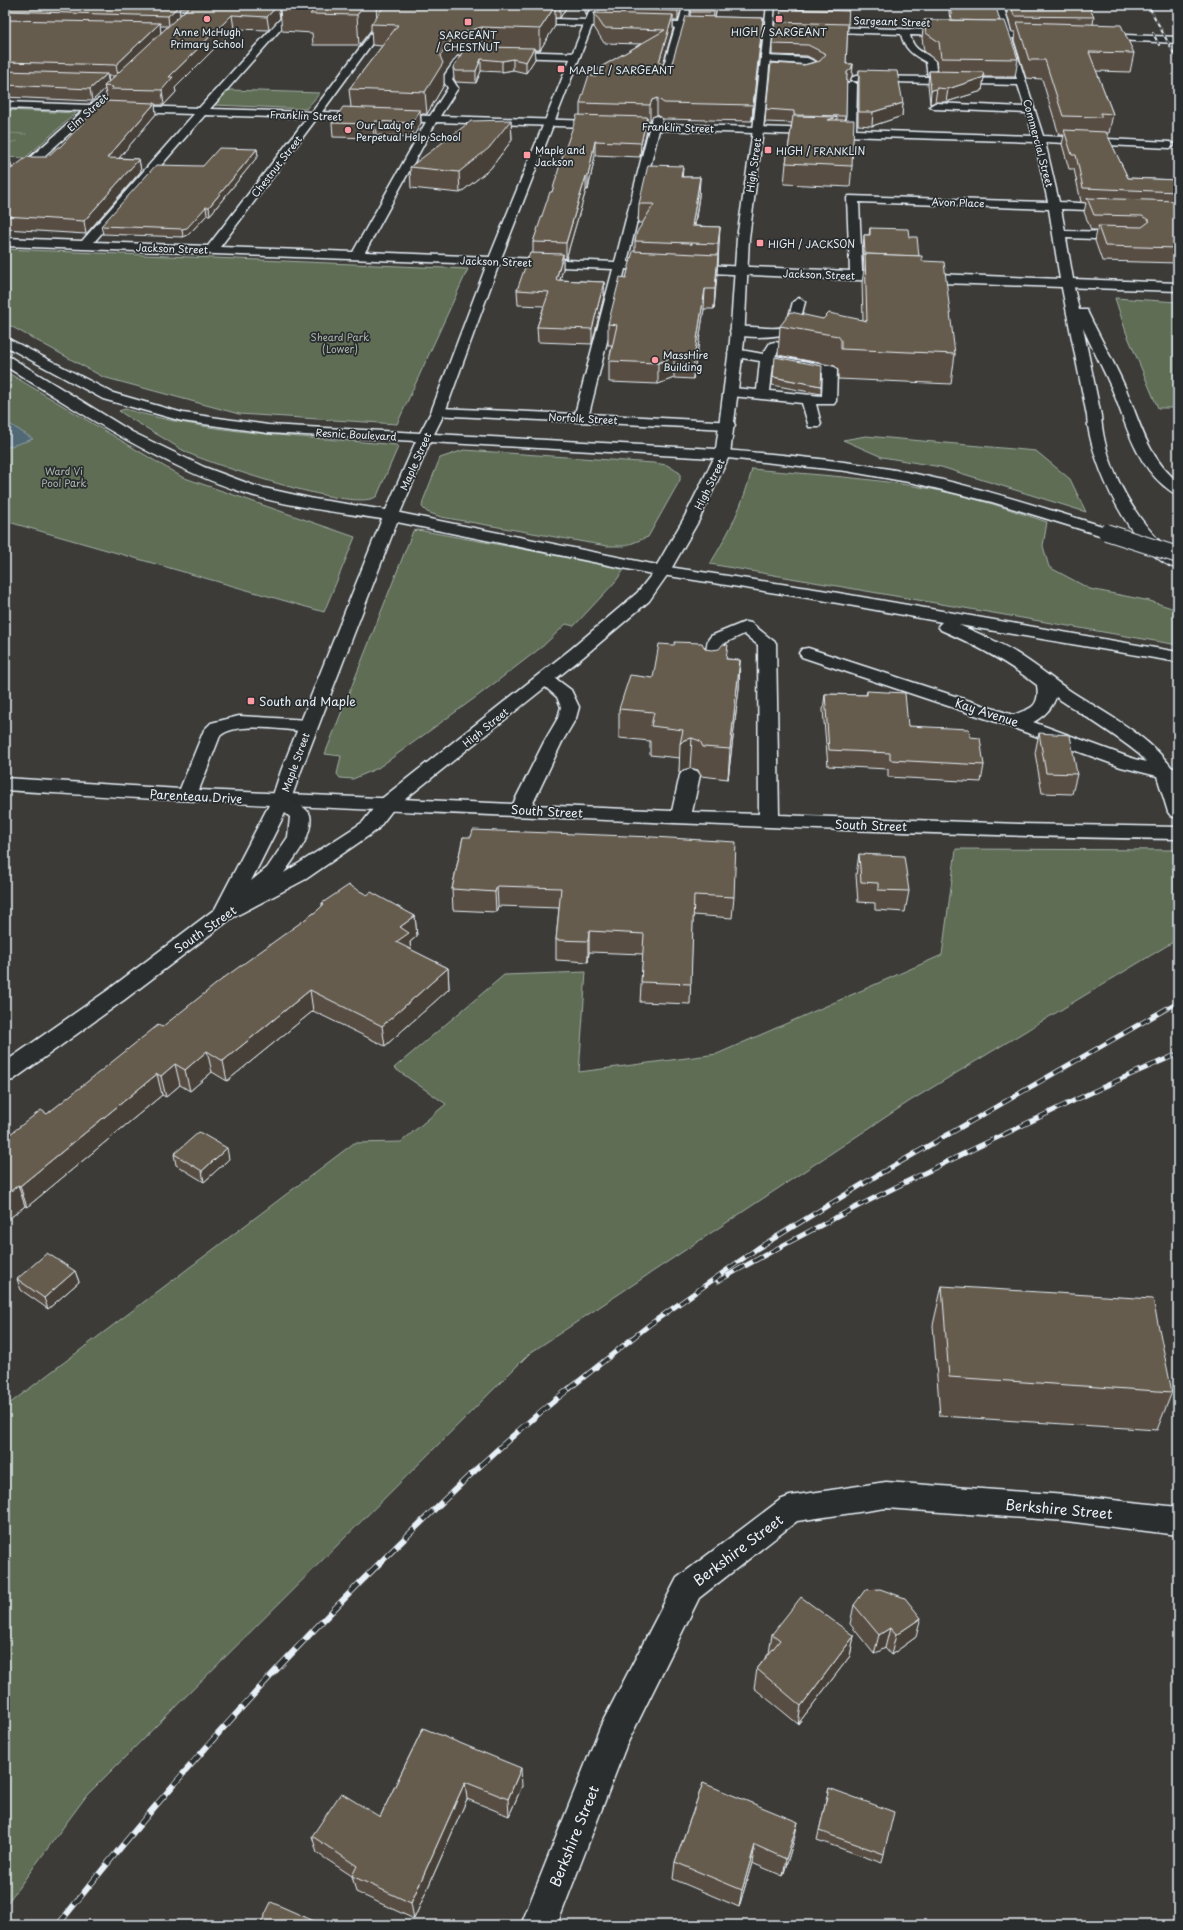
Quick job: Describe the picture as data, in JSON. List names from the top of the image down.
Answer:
{
  "streets": {
    "main road": [
      "Sargeant Street",
      "Elm Street",
      "Franklin Street",
      "Commercial Street",
      "High Street",
      "Chestnut Street",
      "Avon Place",
      "Jackson Street",
      "Norfolk Street",
      "Resnic Boulevard",
      "Maple Street",
      "Kay Avenue",
      "Parenteau Drive",
      "South Street",
      "Berkshire Street"
    ]
  },
  "crossings": [
    ["Sargeant Street", "Commercial Street"],
    ["Sargeant Street", "High Street"],
    ["Sargeant Street", "Maple Street"],
    ["Elm Street", "Franklin Street"],
    ["Franklin Street", "Commercial Street"],
    ["Franklin Street", "High Street"],
    ["Franklin Street", "Chestnut Street"],
    ["Franklin Street", "Maple Street"],
    ["Commercial Street", "Avon Place"],
    ["Commercial Street", "Jackson Street"],
    ["High Street", "Jackson Street"],
    ["High Street", "Norfolk Street"],
    ["High Street", "Resnic Boulevard"],
    ["High Street", "Parenteau Drive"],
    ["High Street", "South Street"],
    ["Chestnut Street", "Jackson Street"],
    ["Avon Place", "Jackson Street"],
    ["Jackson Street", "Maple Street"],
    ["Norfolk Street", "Maple Street"],
    ["Resnic Boulevard", "Maple Street"],
    ["Maple Street", "Parenteau Drive"],
    ["Maple Street", "South Street"],
    ["Parenteau Drive", "South Street"]
  ],
  "parks": ["Sheard Park (Lower)", "Ward Vi Pool Park"],
  "places": {
    "other": ["Anne McHugh Primary School", "Our Lady of Perpetual Help School", "MassHire Building"],
    "transit": [
      "HIGH / SARGEANT",
      "SARGEANT / CHESTNUT",
      "MAPLE / SARGEANT",
      "HIGH / FRANKLIN",
      "Maple and Jackson",
      "HIGH / JACKSON",
      "South and Maple"
    ]
  }
}
